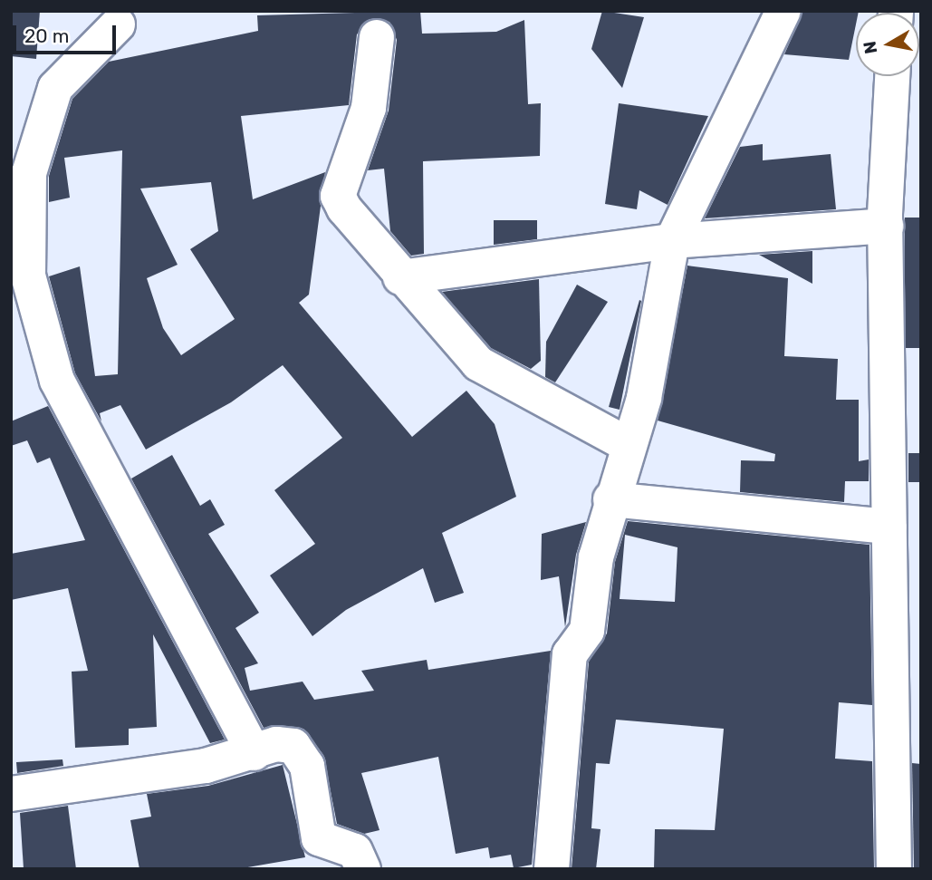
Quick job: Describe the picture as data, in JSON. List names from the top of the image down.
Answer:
{
  "scale_bar": "20 m",
  "north": "left"
}
